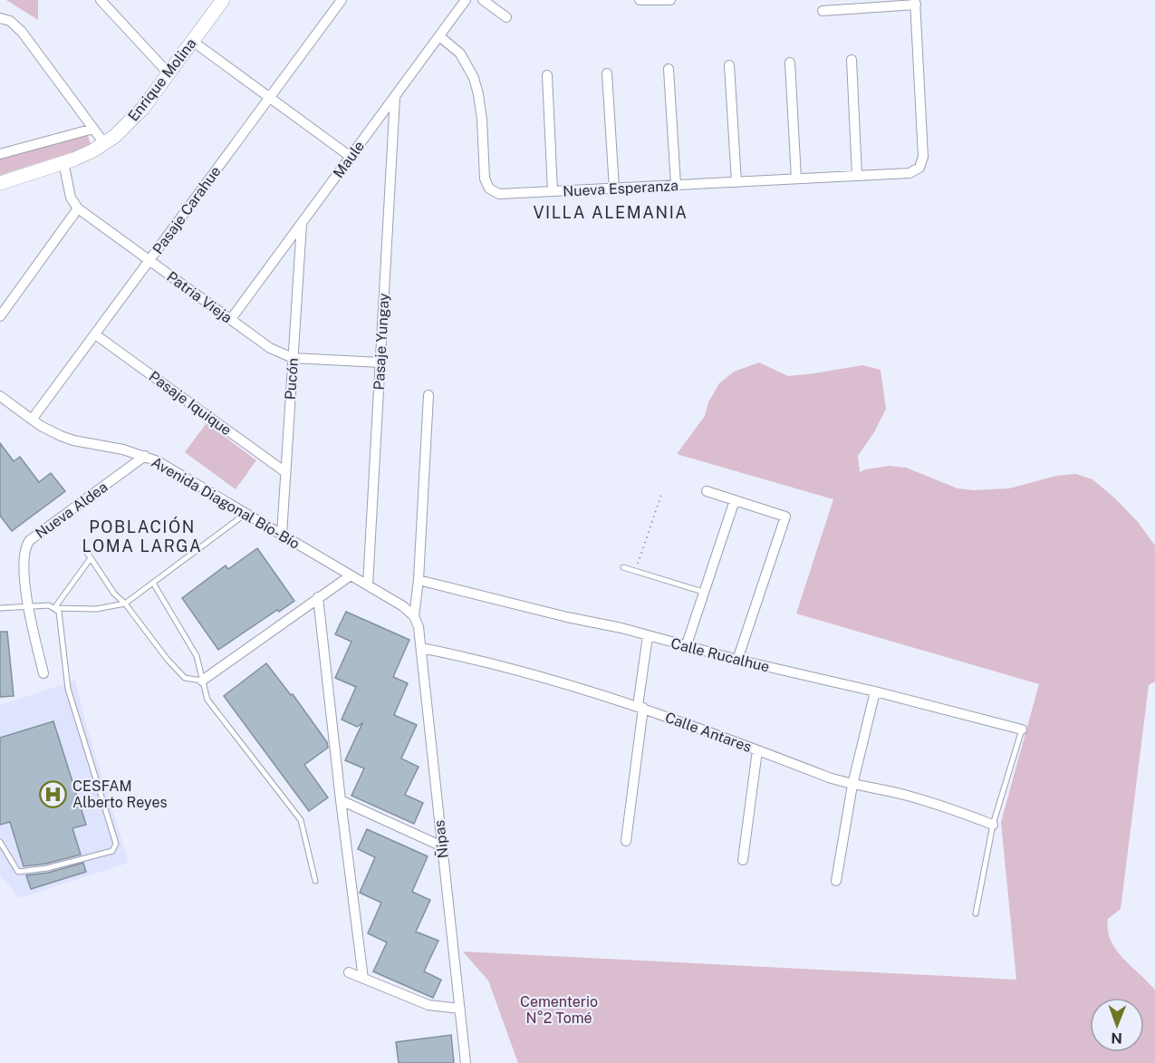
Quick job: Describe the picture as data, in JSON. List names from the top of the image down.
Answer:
{
  "streets": {
    "main road": ["Enrique Molina"],
    "street": [
      "Maule",
      "Nueva Esperanza",
      "Pasaje Carahue",
      "Patria Vieja",
      "Pasaje Yungay",
      "Pucón",
      "Pasaje Iquique",
      "Avenida Diagonal Bío-Bío",
      "Nueva Aldea",
      "Calle Rucalhue",
      "Calle Antares",
      "Ñipas"
    ]
  },
  "crossings": [
    ["Maule", "Nueva Esperanza"],
    ["Maule", "Patria Vieja"],
    ["Maule", "Pasaje Yungay"],
    ["Maule", "Pucón"],
    ["Pasaje Carahue", "Patria Vieja"],
    ["Pasaje Carahue", "Pasaje Iquique"],
    ["Pasaje Carahue", "Avenida Diagonal Bío-Bío"],
    ["Patria Vieja", "Pasaje Yungay"],
    ["Patria Vieja", "Pucón"],
    ["Pasaje Yungay", "Avenida Diagonal Bío-Bío"],
    ["Pucón", "Pasaje Iquique"],
    ["Pucón", "Avenida Diagonal Bío-Bío"],
    ["Avenida Diagonal Bío-Bío", "Nueva Aldea"],
    ["Avenida Diagonal Bío-Bío", "Ñipas"],
    ["Calle Antares", "Ñipas"]
  ],
  "districts": ["VILLA ALEMANIA", "POBLACIÓN LOMA LARGA"],
  "parks": ["Cementerio N°2 Tomé"],
  "places": {
    "hospital": ["CESFAM Alberto Reyes"]
  },
  "north": "bottom"
}
